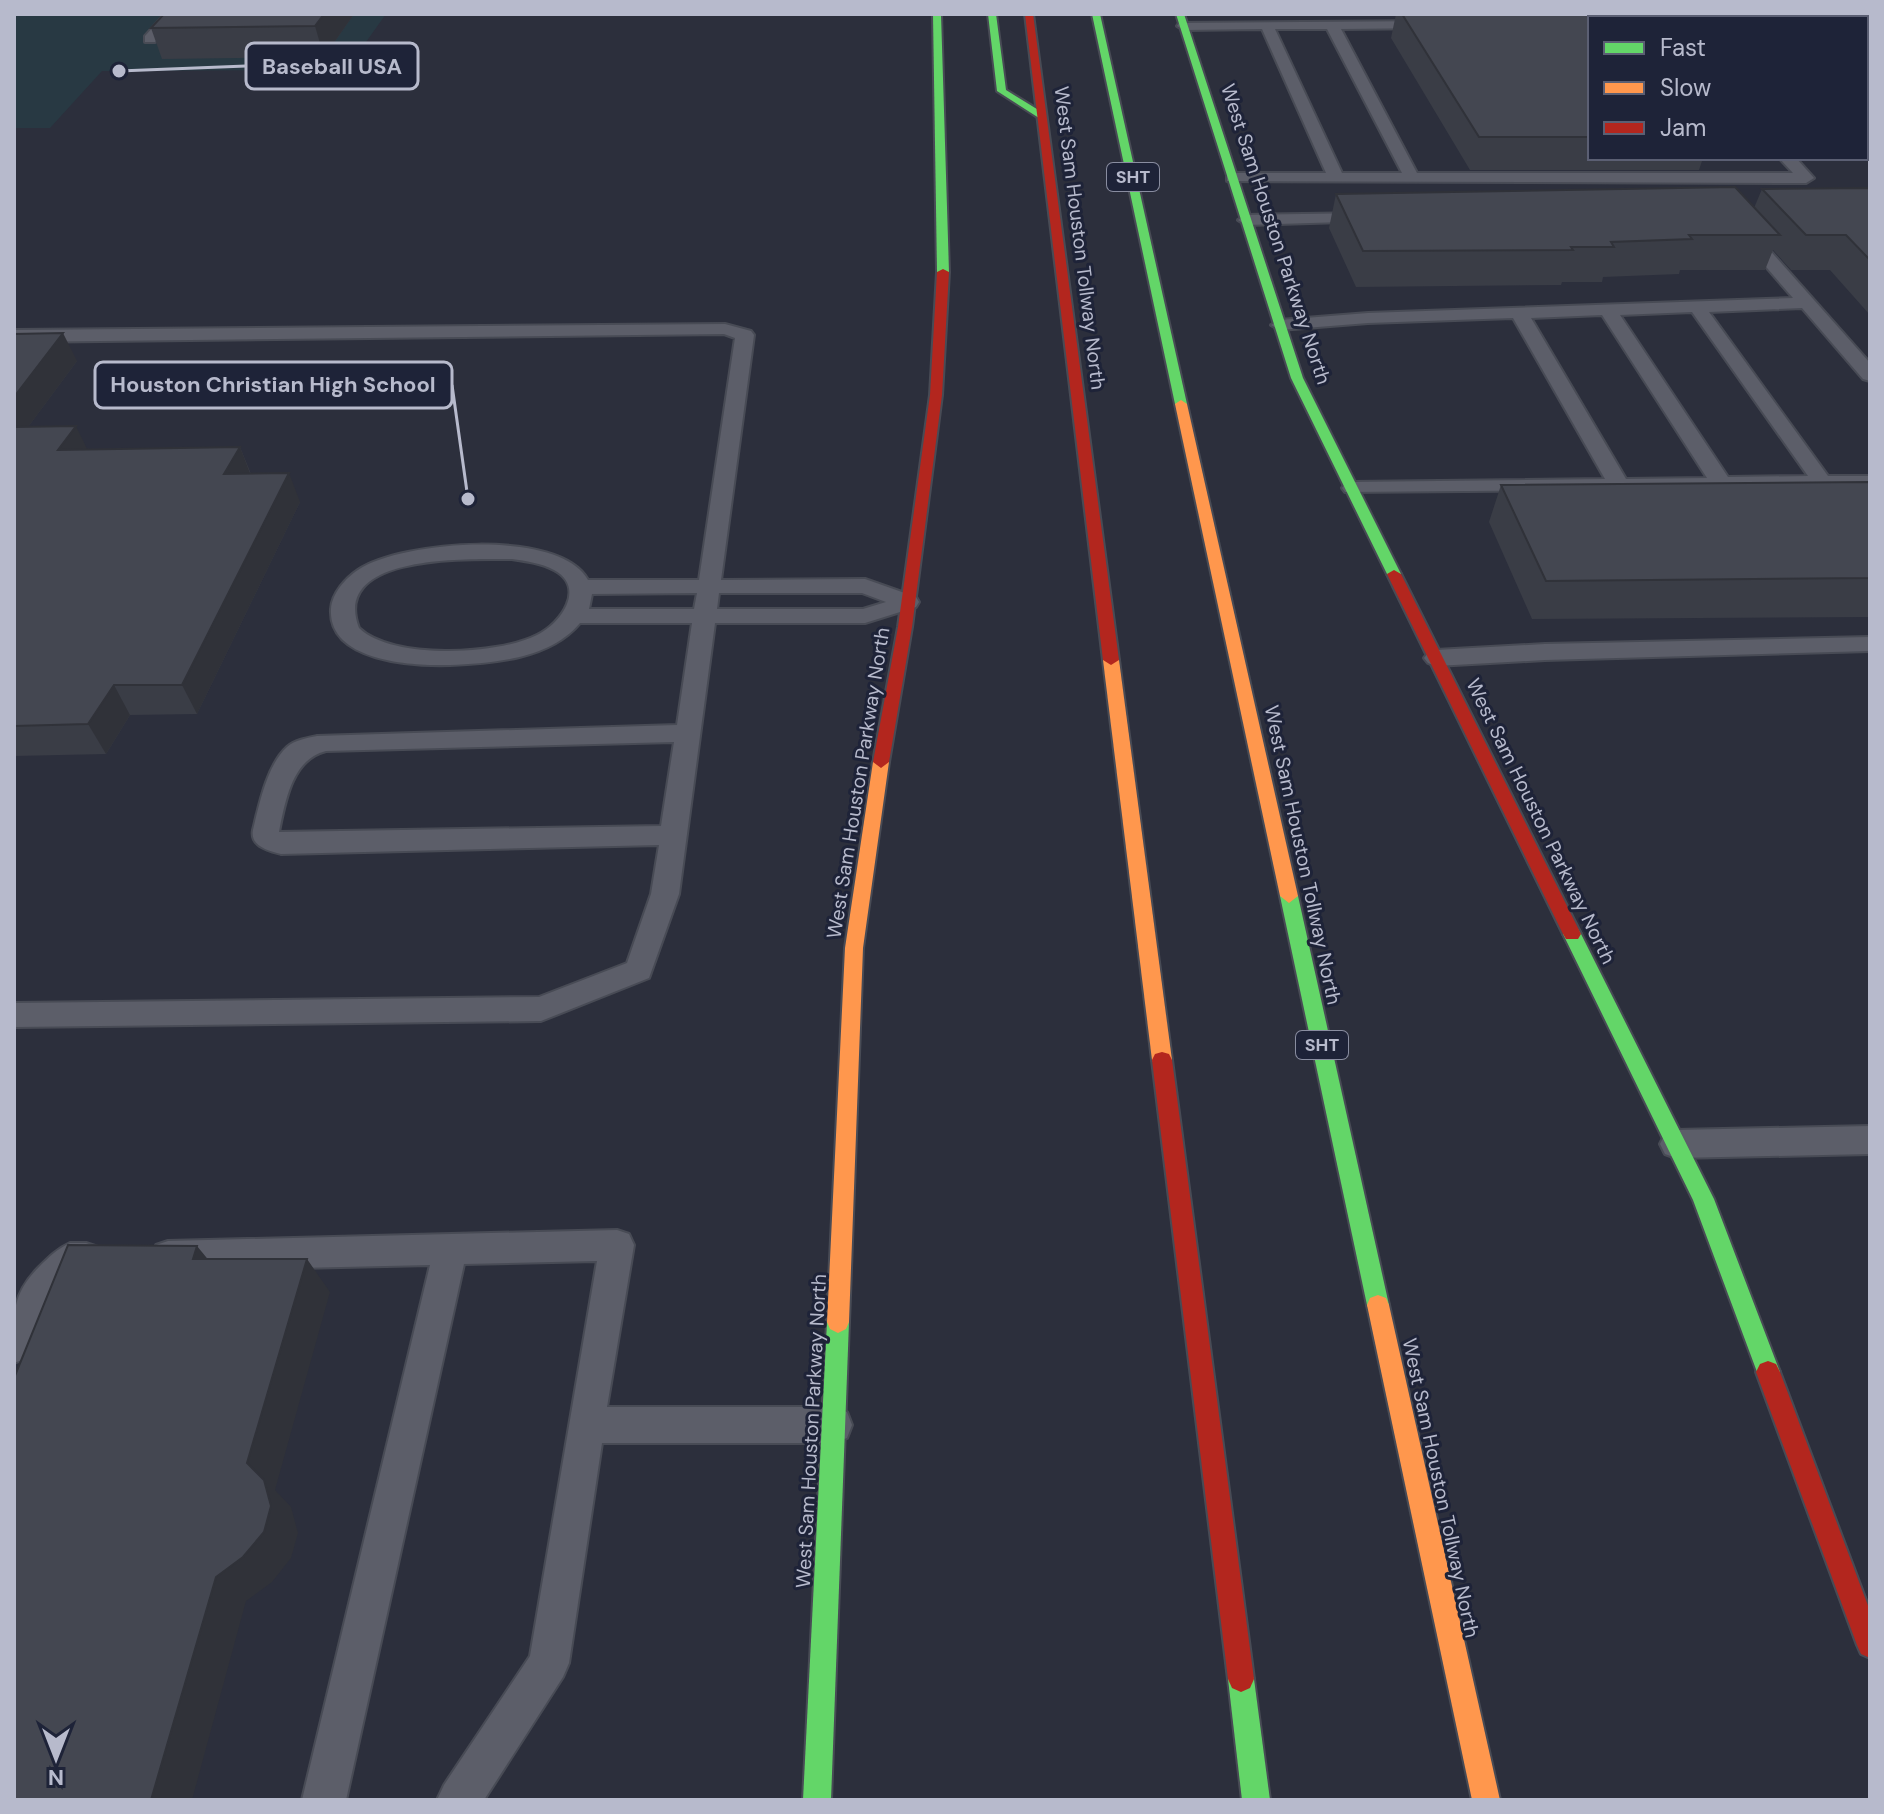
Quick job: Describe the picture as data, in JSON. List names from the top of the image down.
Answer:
{
  "streets": {
    "main road": ["SHT", "West Sam Houston Parkway North", "West Sam Houston Tollway North"]
  },
  "places": ["Baseball USA", "Houston Christian High School"],
  "legend": ["Fast", "Slow", "Jam"],
  "north": "bottom"
}
